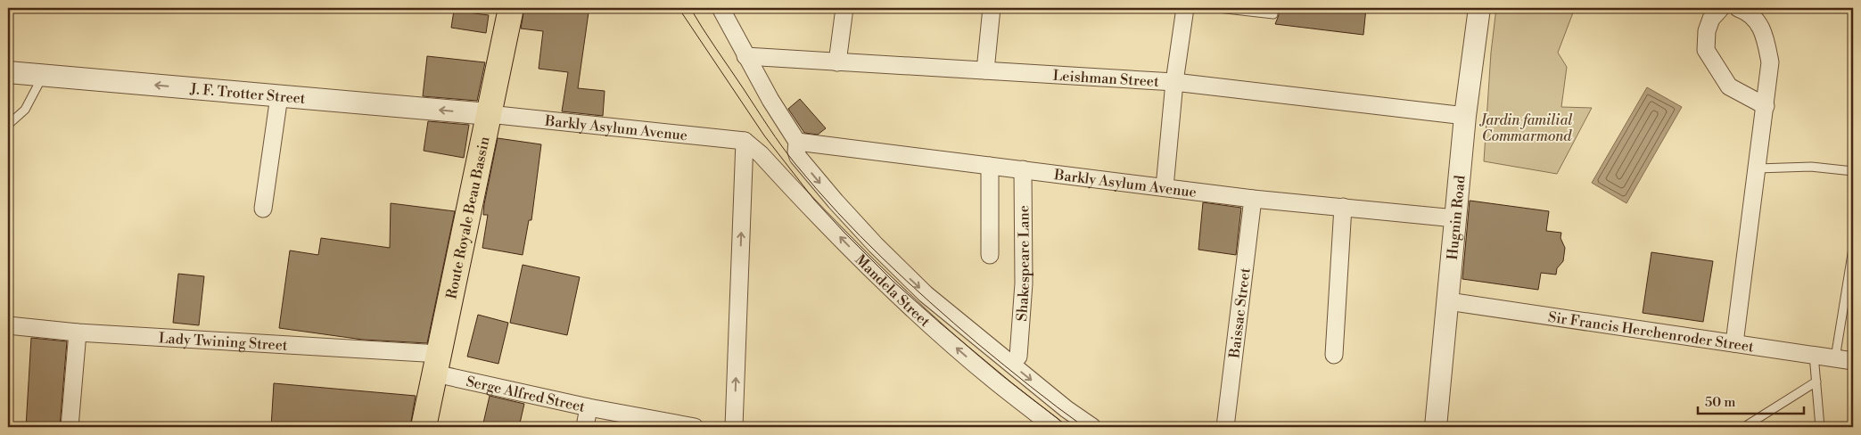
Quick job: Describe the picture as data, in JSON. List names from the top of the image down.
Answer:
{
  "streets": {
    "main road": ["Route Royale Beau Bassin"],
    "street": [
      "Leishman Street",
      "J. F. Trotter Street",
      "Barkly Asylum Avenue",
      "Hugnin Road",
      "Shakespeare Lane",
      "Mandela Street",
      "Baissac Street",
      "Sir Francis Herchenroder Street",
      "Lady Twining Street",
      "Serge Alfred Street"
    ]
  },
  "crossings": [
    ["Leishman Street", "Hugnin Road"],
    ["J. F. Trotter Street", "Barkly Asylum Avenue"],
    ["J. F. Trotter Street", "Route Royale Beau Bassin"],
    ["Barkly Asylum Avenue", "Route Royale Beau Bassin"],
    ["Barkly Asylum Avenue", "Hugnin Road"],
    ["Barkly Asylum Avenue", "Shakespeare Lane"],
    ["Barkly Asylum Avenue", "Mandela Street"],
    ["Barkly Asylum Avenue", "Baissac Street"],
    ["Route Royale Beau Bassin", "Lady Twining Street"],
    ["Route Royale Beau Bassin", "Serge Alfred Street"],
    ["Hugnin Road", "Sir Francis Herchenroder Street"],
    ["Lady Twining Street", "Serge Alfred Street"]
  ],
  "one_way": ["J. F. Trotter Street"],
  "parks": ["Jardin familial Commarmond"],
  "scale_bar": "50 m"
}
